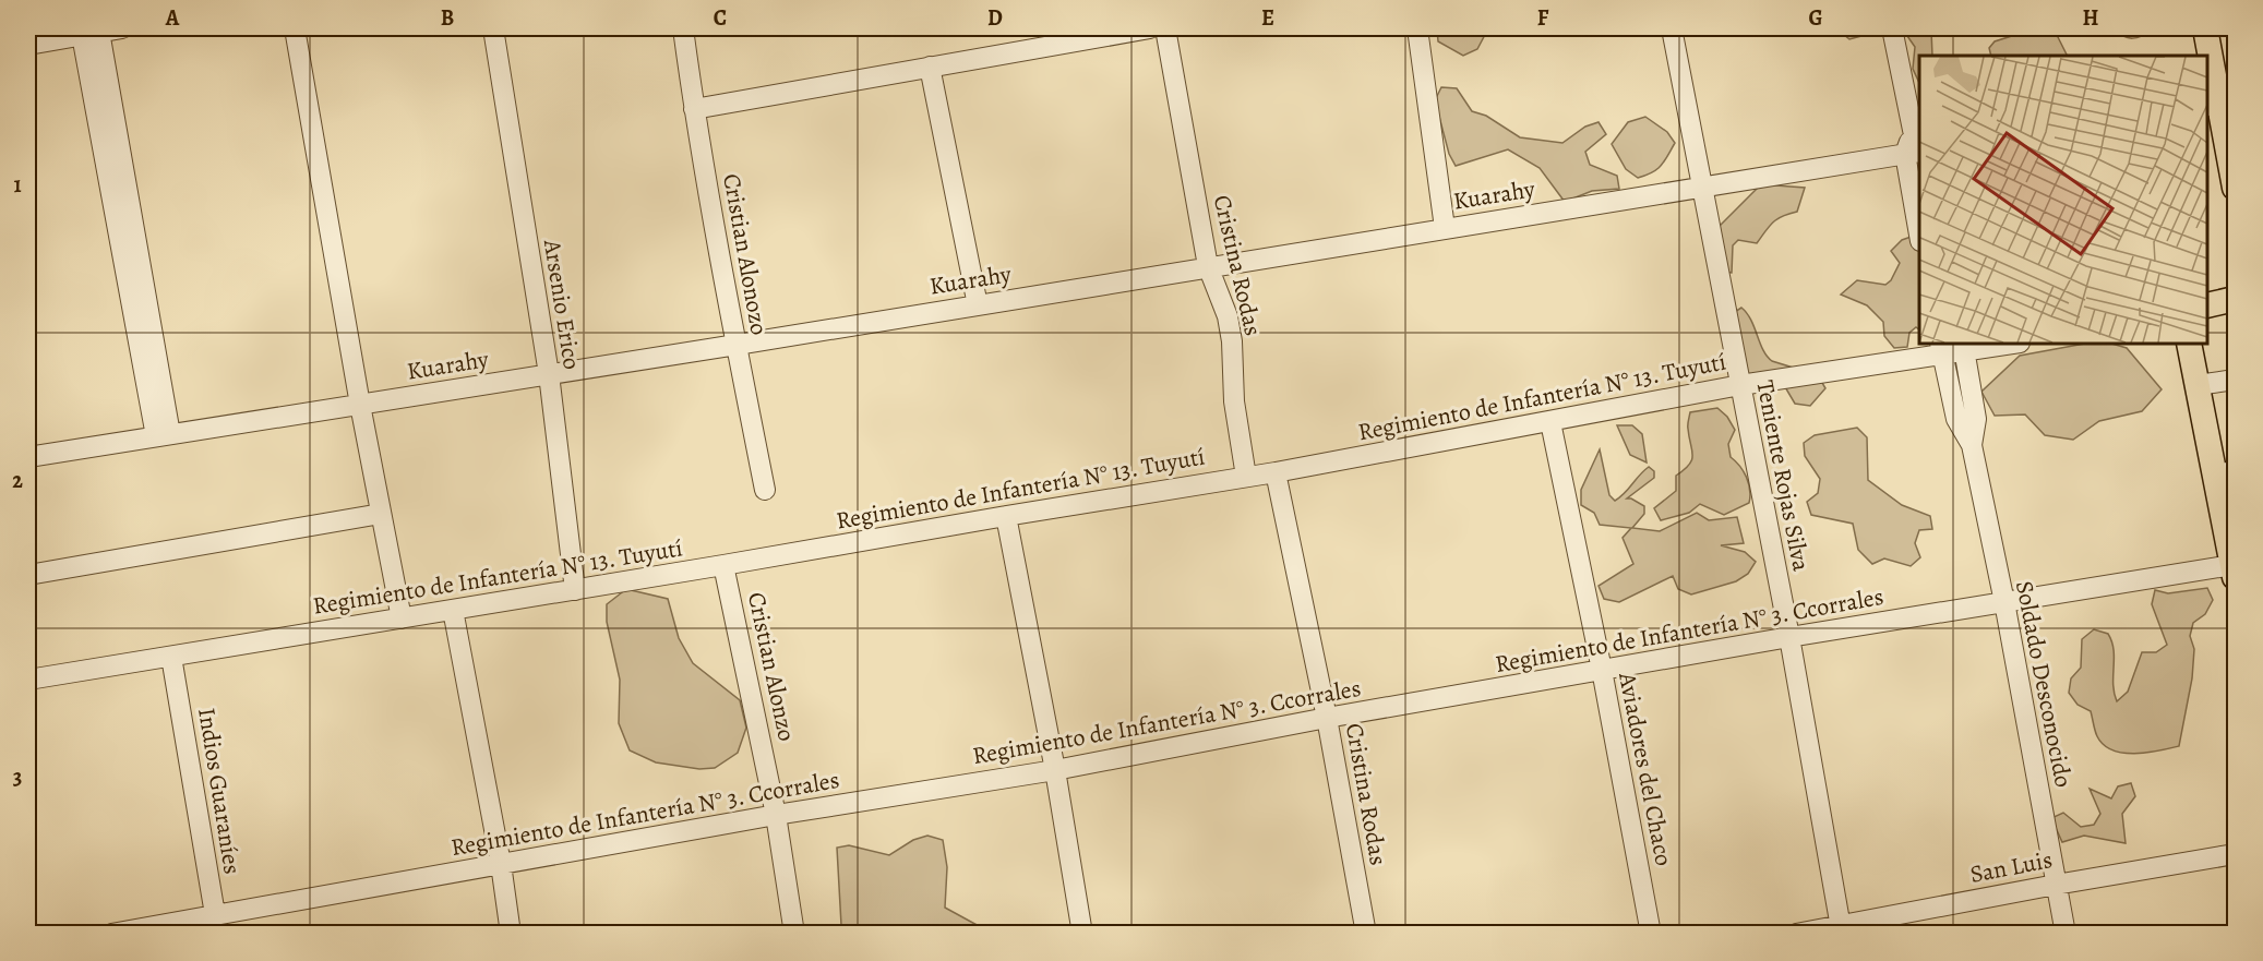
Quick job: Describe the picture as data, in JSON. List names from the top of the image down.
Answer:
{
  "streets": {
    "street": [
      "Kuarahy",
      "Cristian Alonozo",
      "Cristina Rodas",
      "Arsenio Erico",
      "Regimiento de Infantería N° 13. Tuyutí",
      "Teniente Rojas Silva",
      "Regimiento de Infantería N° 3. Ccorrales",
      "Cristian Alonzo",
      "Soldado Desconocido",
      "Aviadores del Chaco",
      "Indios Guaraníes",
      "San Luis"
    ]
  },
  "crossings": [
    ["Kuarahy", "Cristian Alonozo"],
    ["Kuarahy", "Cristina Rodas"],
    ["Kuarahy", "Arsenio Erico"],
    ["Kuarahy", "Teniente Rojas Silva"],
    ["Cristina Rodas", "Regimiento de Infantería N° 13. Tuyutí"],
    ["Cristina Rodas", "Regimiento de Infantería N° 3. Ccorrales"],
    ["Arsenio Erico", "Regimiento de Infantería N° 13. Tuyutí"],
    ["Regimiento de Infantería N° 13. Tuyutí", "Teniente Rojas Silva"],
    ["Regimiento de Infantería N° 13. Tuyutí", "Cristian Alonzo"],
    ["Regimiento de Infantería N° 13. Tuyutí", "Soldado Desconocido"],
    ["Regimiento de Infantería N° 13. Tuyutí", "Aviadores del Chaco"],
    ["Regimiento de Infantería N° 13. Tuyutí", "Indios Guaraníes"],
    ["Teniente Rojas Silva", "Regimiento de Infantería N° 3. Ccorrales"],
    ["Teniente Rojas Silva", "San Luis"],
    ["Regimiento de Infantería N° 3. Ccorrales", "Cristian Alonzo"],
    ["Regimiento de Infantería N° 3. Ccorrales", "Soldado Desconocido"],
    ["Regimiento de Infantería N° 3. Ccorrales", "Aviadores del Chaco"],
    ["Regimiento de Infantería N° 3. Ccorrales", "Indios Guaraníes"],
    ["Soldado Desconocido", "San Luis"]
  ],
  "grid": {
    "columns": [
      "A",
      "B",
      "C",
      "D",
      "E",
      "F",
      "G",
      "H"
    ],
    "rows": ["1", "2", "3"]
  }
}
